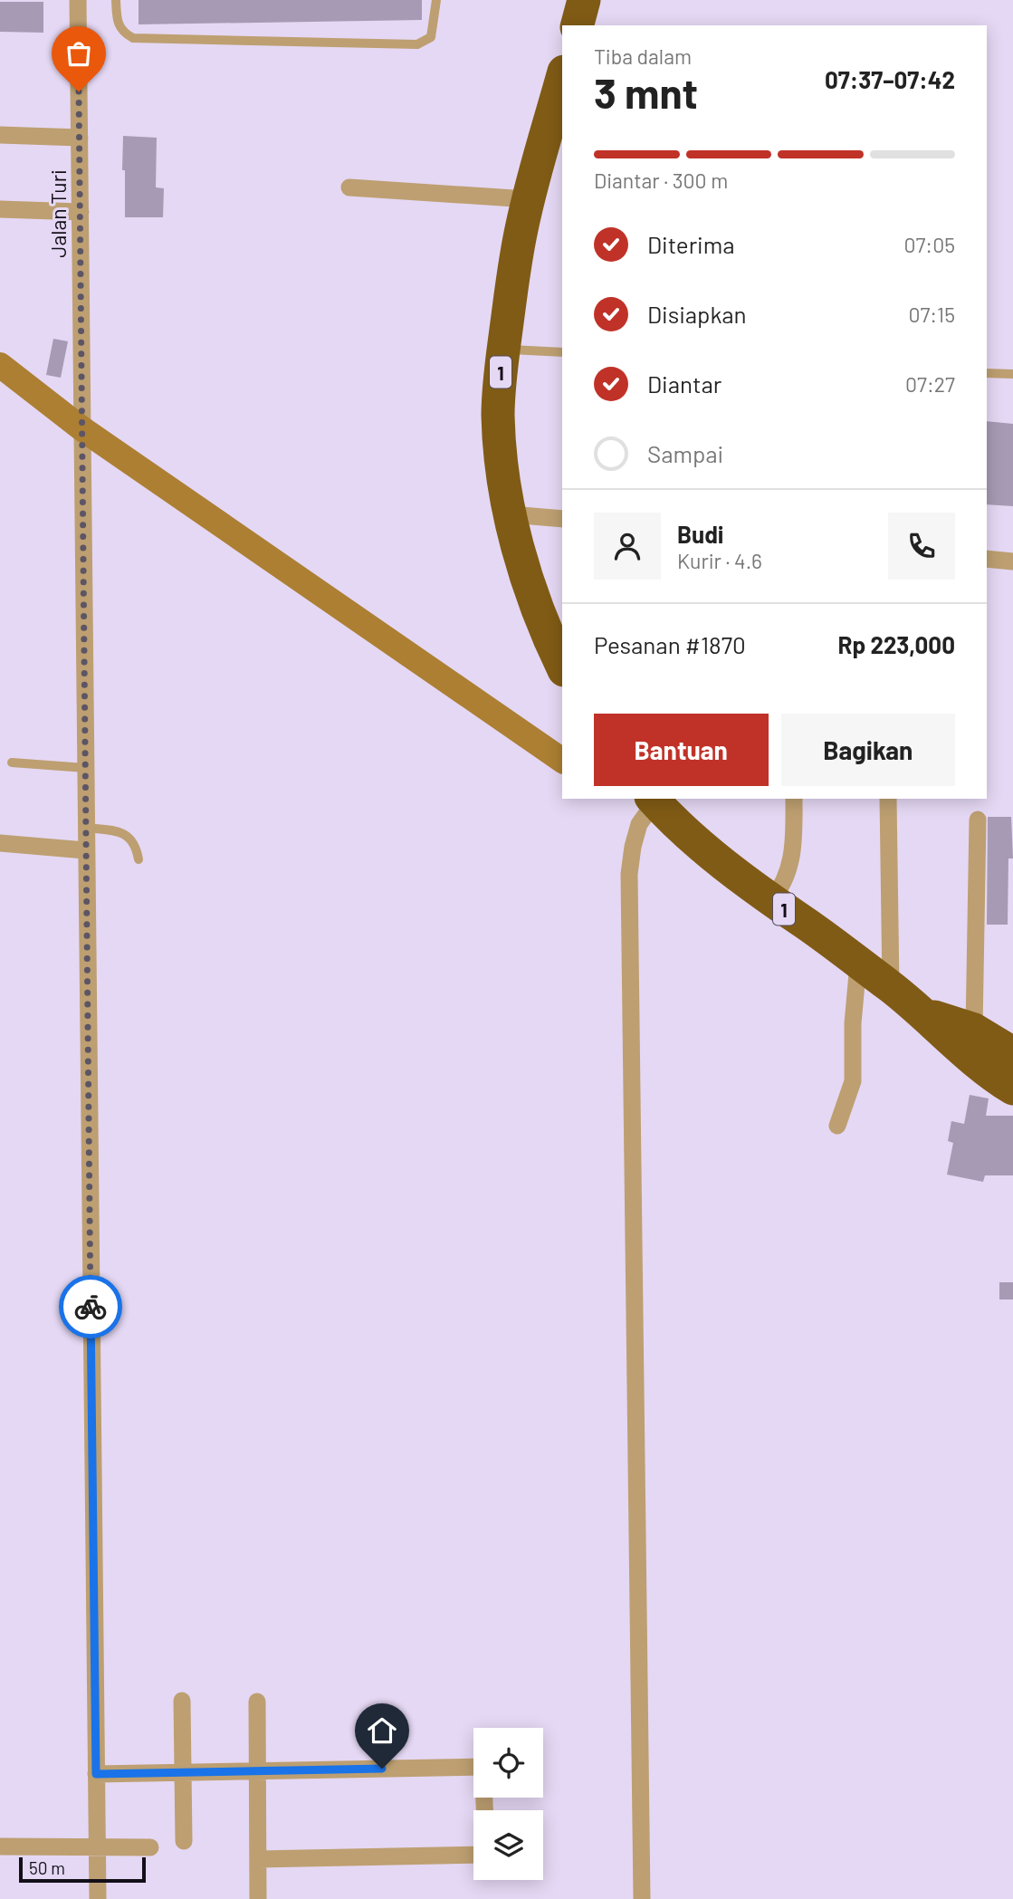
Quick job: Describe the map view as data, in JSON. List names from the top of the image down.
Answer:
{
  "streets": {
    "highway": ["1"],
    "street": ["Jalan Turi"]
  },
  "scale_bar": "50 m",
  "page": {
    "heading": ["3 mnt", "Tiba dalam", "07:37–07:42"],
    "panel": [
      "Budi",
      "Kurir · 4.6",
      "Pesanan #1870",
      "Rp 223,000"
    ],
    "bar": "Diantar · 300 m",
    "list": [
      ["Diterima", "07:05"],
      ["Disiapkan", "07:15"],
      ["Diantar", "07:27"],
      "Sampai"
    ],
    "buttons": ["Bantuan", "Bagikan"],
    "scale": "50 m"
  }
}
